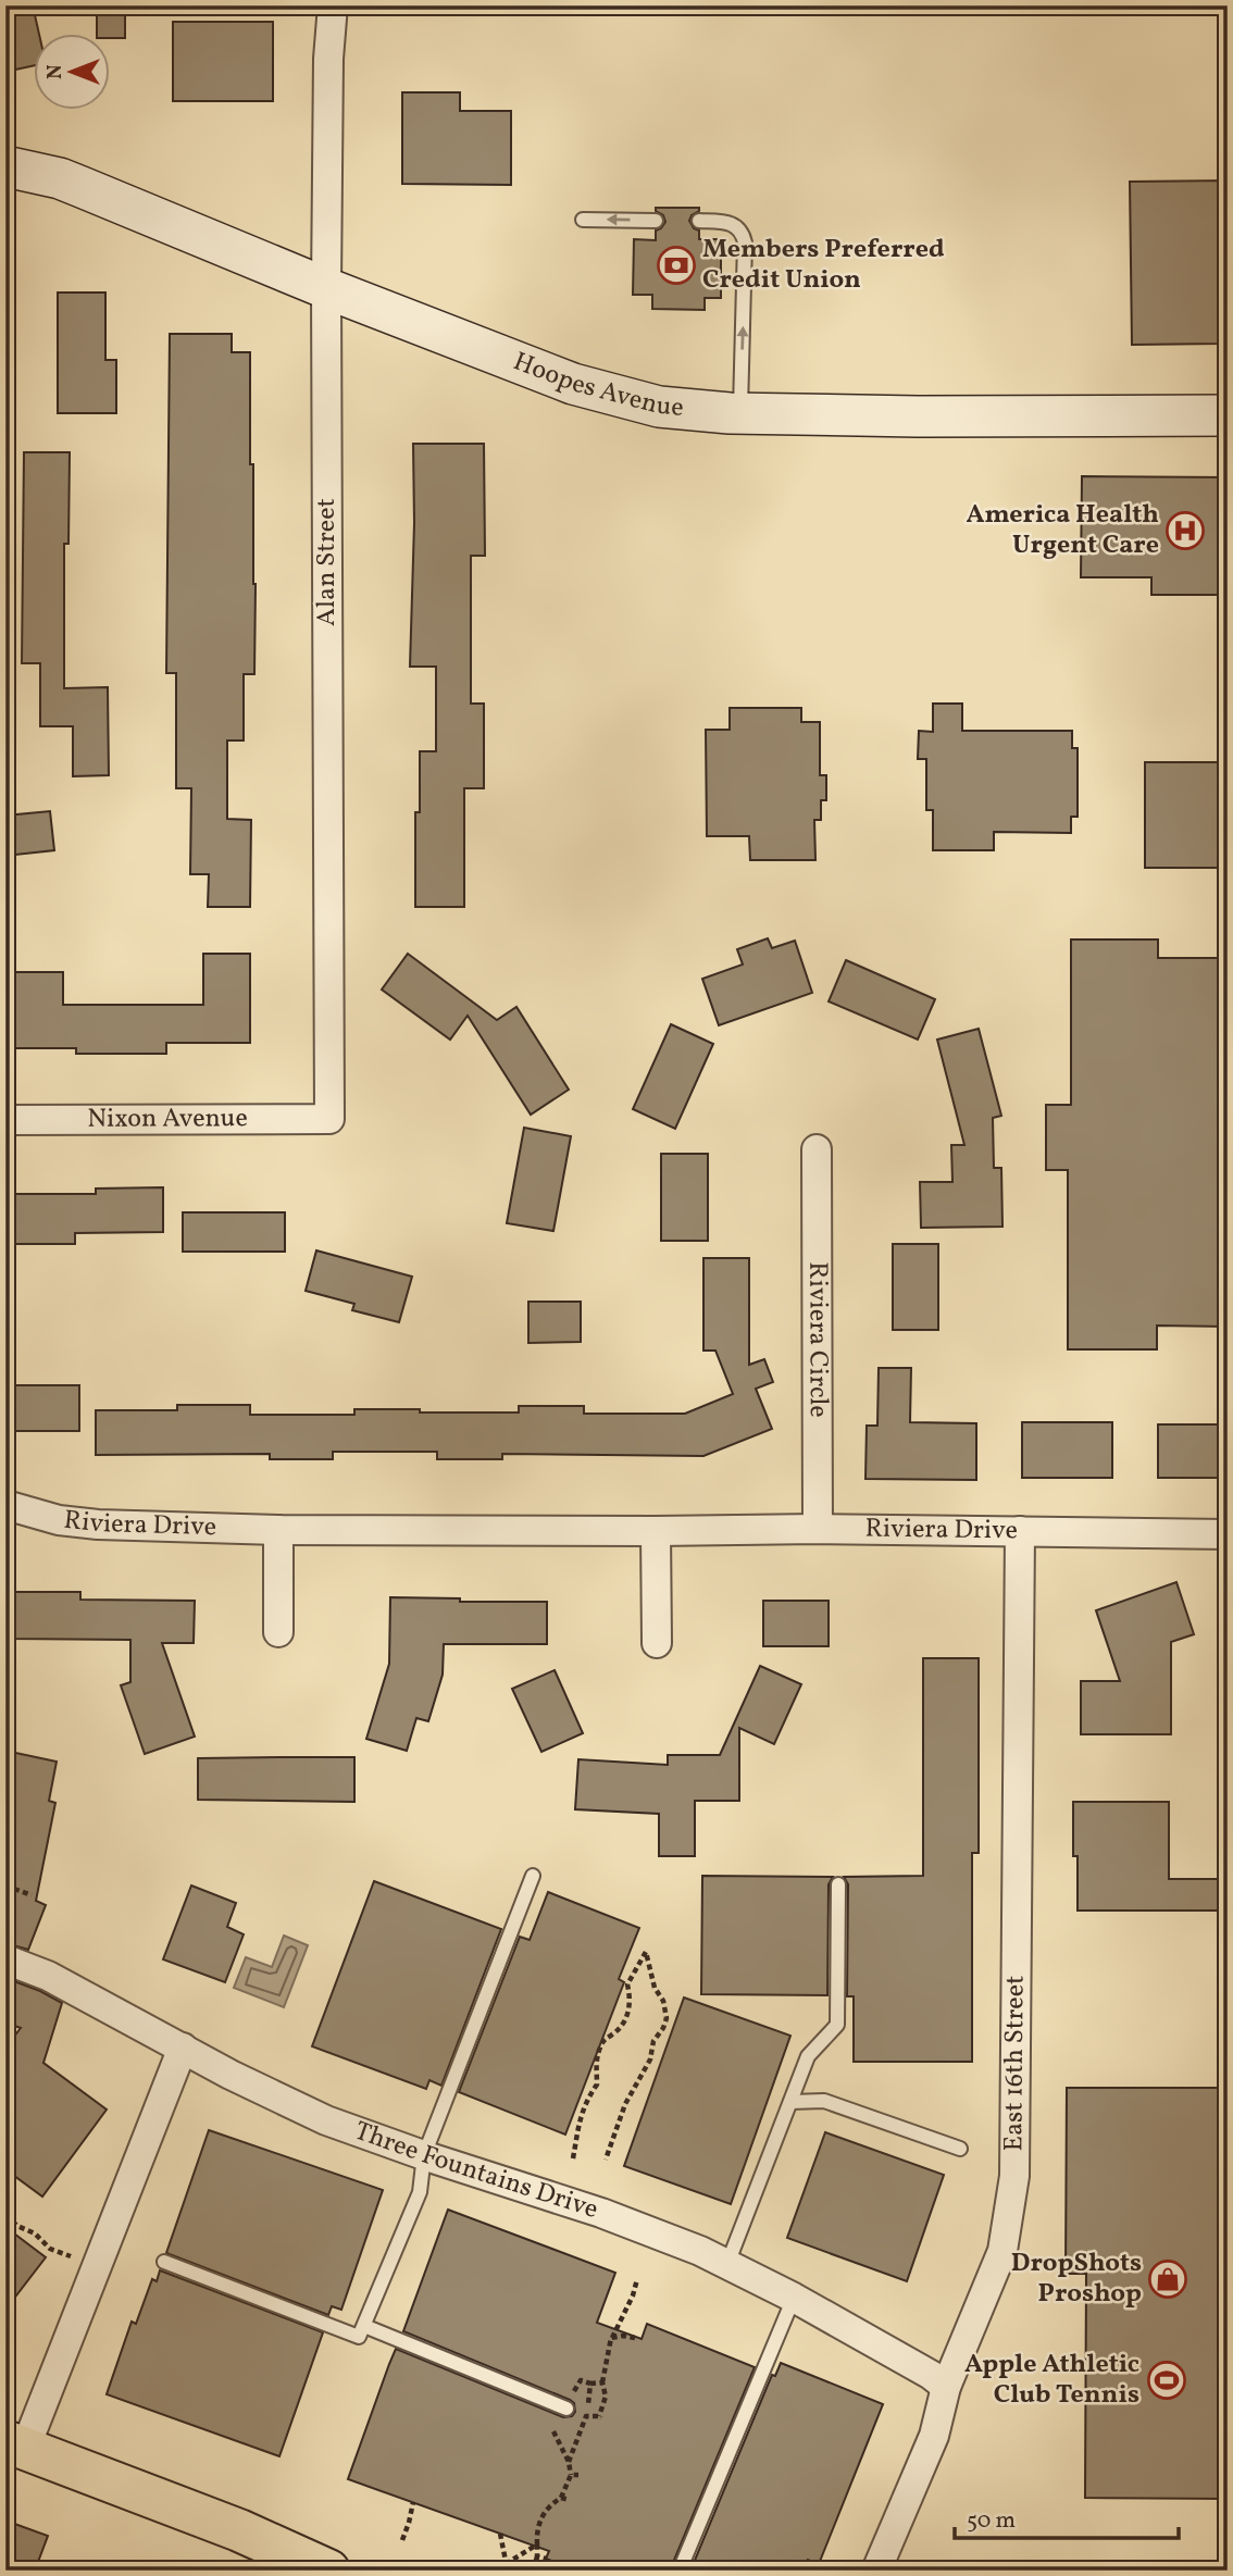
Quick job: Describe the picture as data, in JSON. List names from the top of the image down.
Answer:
{
  "streets": {
    "street": [
      "Hoopes Avenue",
      "Alan Street",
      "Nixon Avenue",
      "Riviera Circle",
      "Riviera Drive",
      "East 16th Street",
      "Three Fountains Drive"
    ]
  },
  "crossings": [
    ["Hoopes Avenue", "Alan Street"],
    ["Alan Street", "Nixon Avenue"],
    ["Riviera Circle", "Riviera Drive"],
    ["Riviera Drive", "East 16th Street"],
    ["East 16th Street", "Three Fountains Drive"]
  ],
  "places": {
    "bank": ["Members Preferred Credit Union"],
    "hospital": ["America Health Urgent Care"],
    "shop": ["DropShots Proshop"],
    "sports": ["Apple Athletic Club Tennis"]
  },
  "scale_bar": "50 m",
  "north": "left"
}
